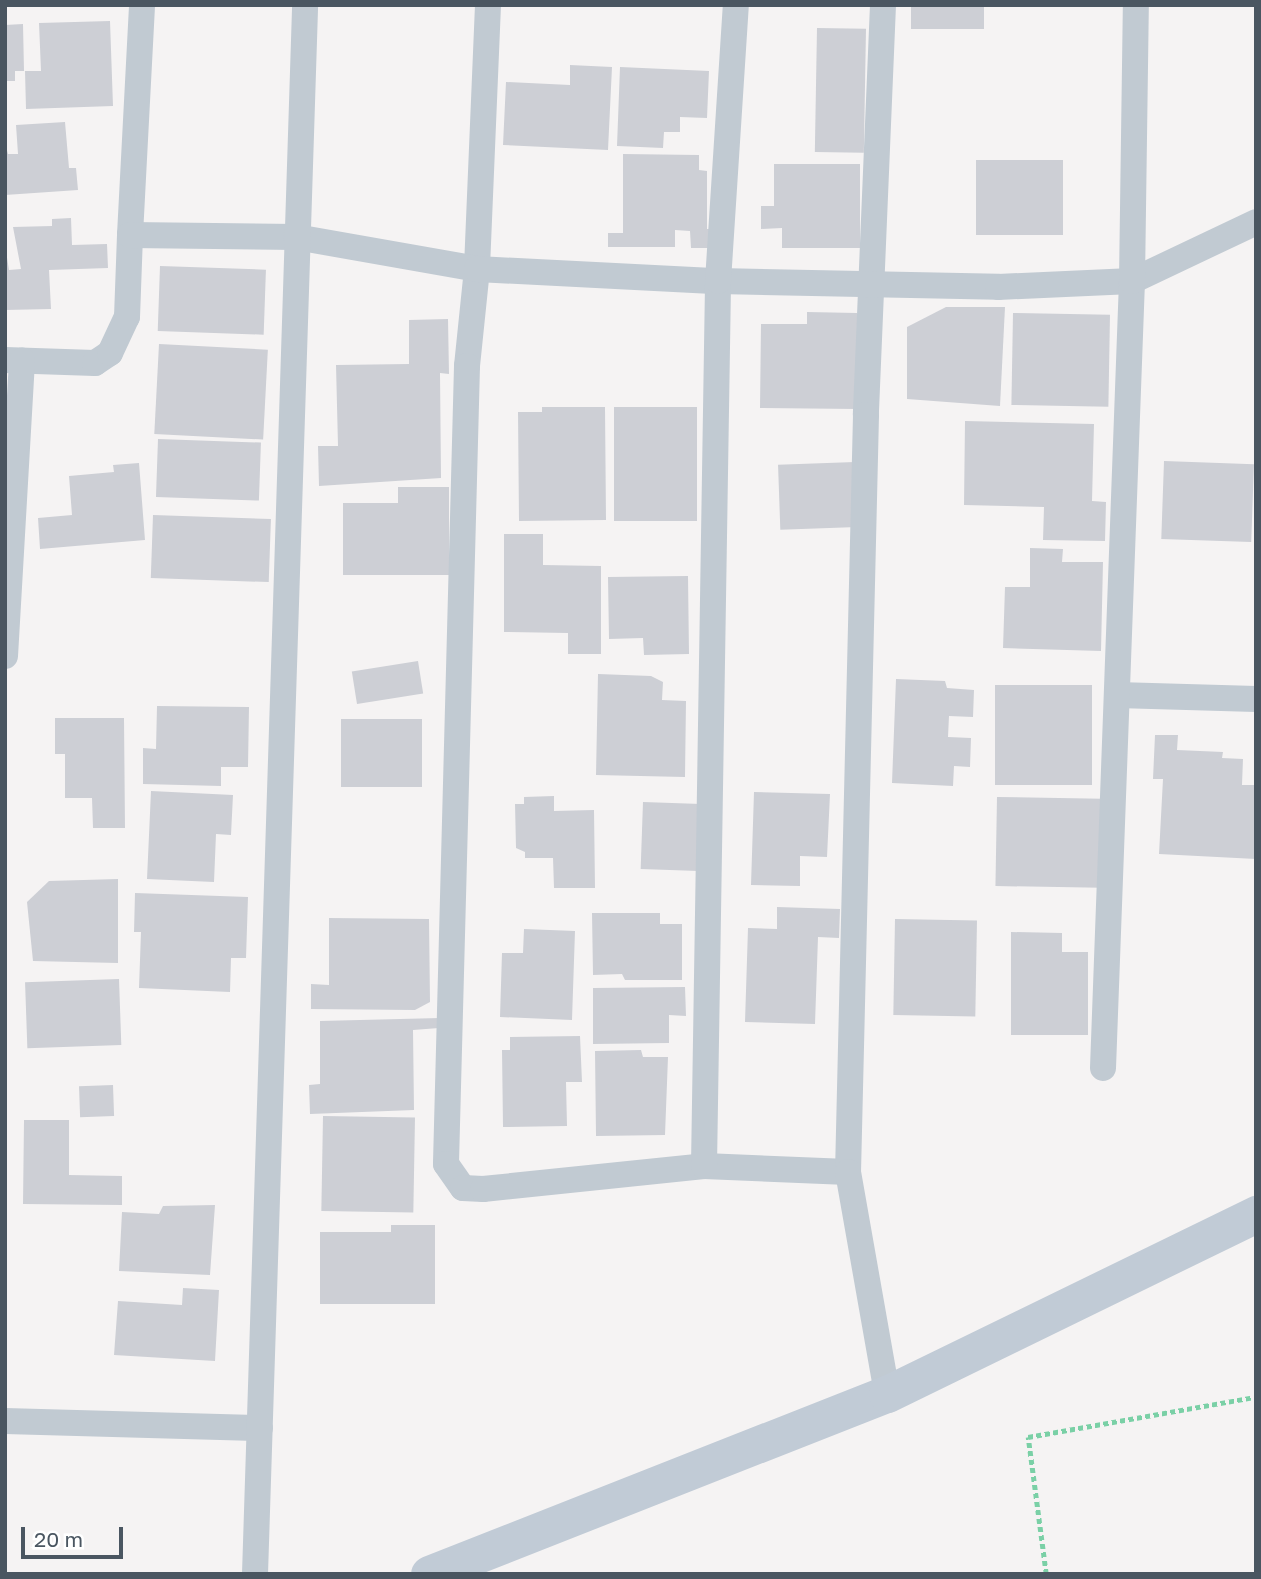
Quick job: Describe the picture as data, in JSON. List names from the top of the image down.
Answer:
{
  "scale_bar": "20 m"
}
